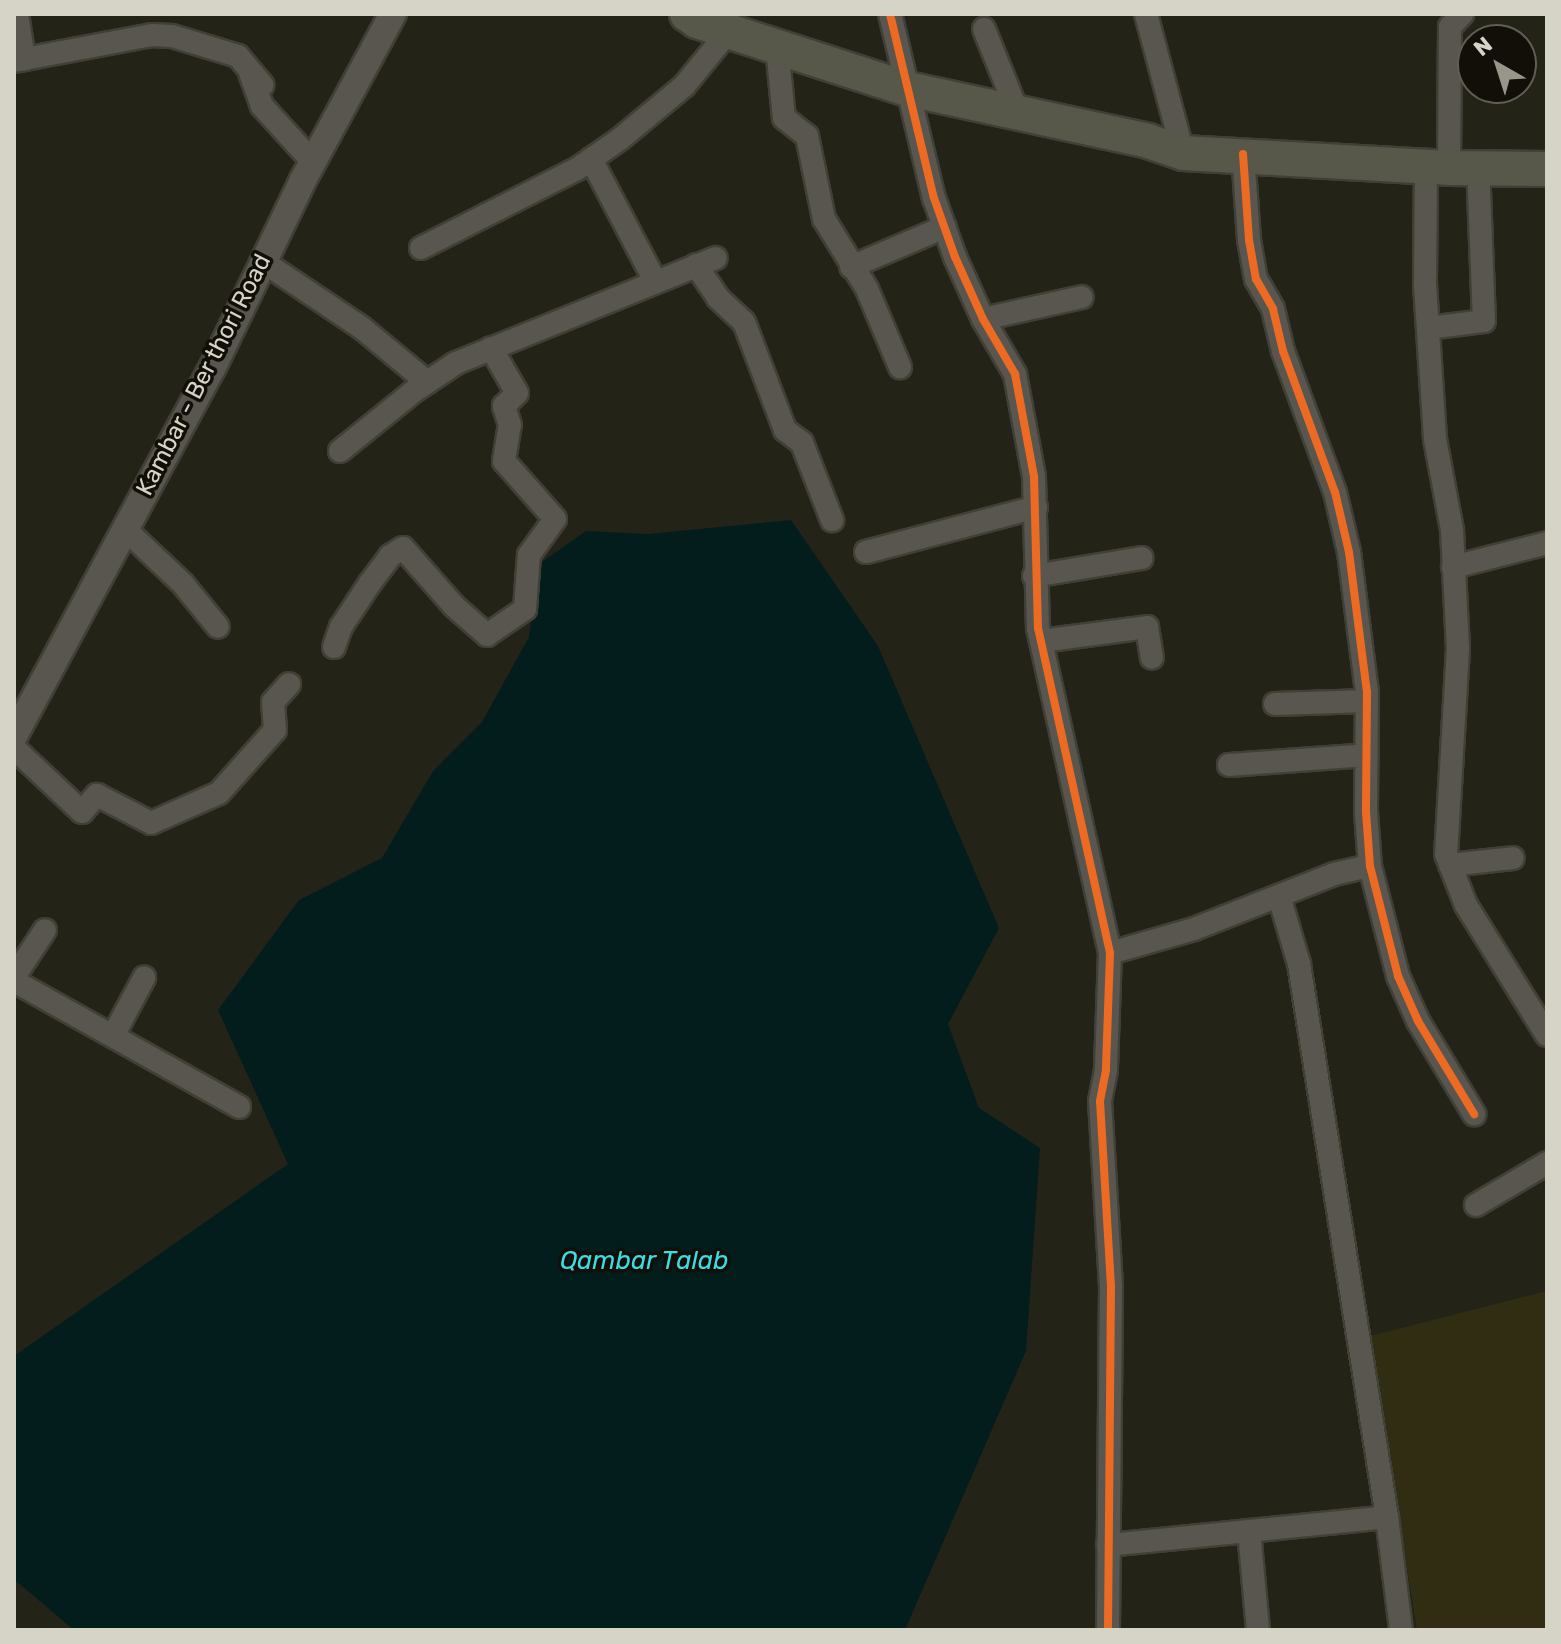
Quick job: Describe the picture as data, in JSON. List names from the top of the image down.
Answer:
{
  "streets": {
    "street": ["Kambar - Ber thori Road"]
  },
  "water": ["Qambar Talab"],
  "north": "top left"
}
